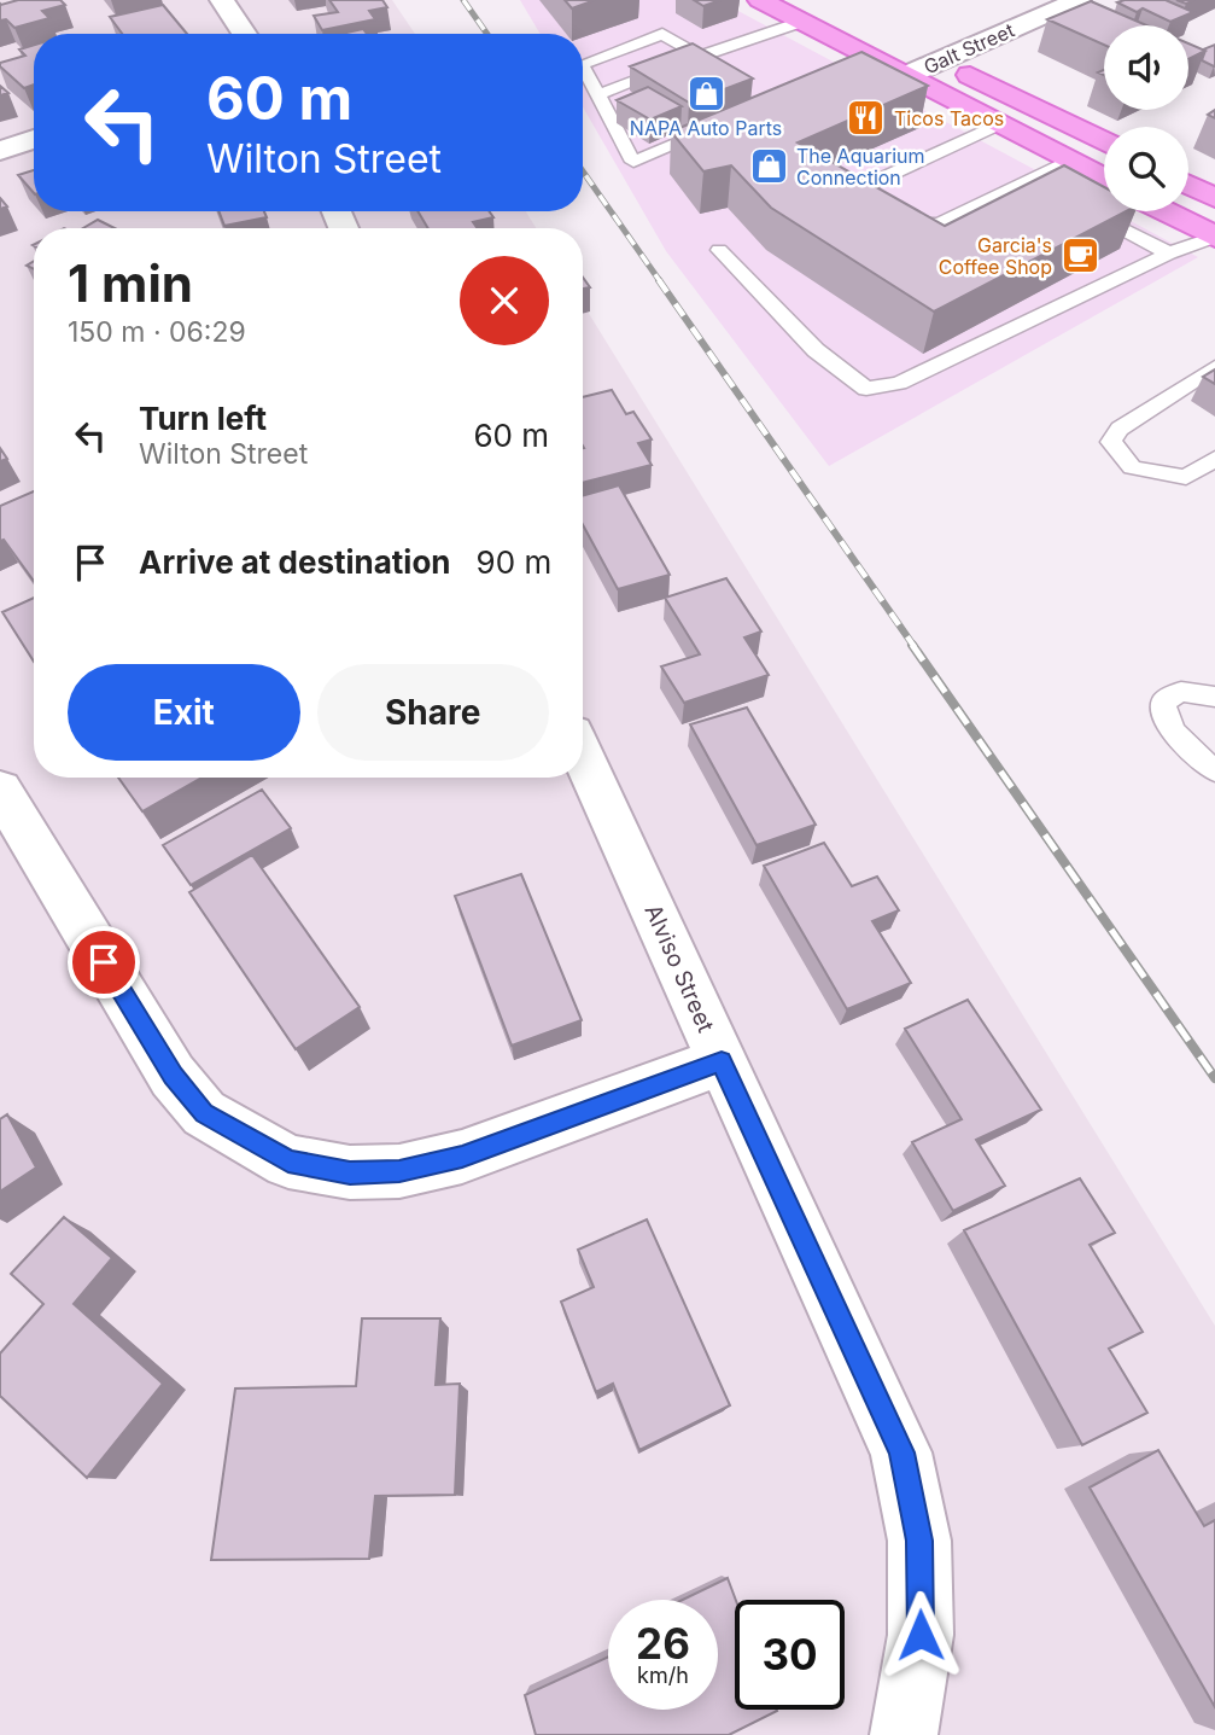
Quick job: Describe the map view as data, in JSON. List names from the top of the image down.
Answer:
{
  "streets": {
    "street": ["Galt Street", "Alviso Street"]
  },
  "places": {
    "shop": ["NAPA Auto Parts", "The Aquarium Connection"],
    "restaurant": ["Ticos Tacos"],
    "cafe": ["Garcia's Coffee Shop"]
  },
  "page": {
    "turn": ["60 m", "Wilton Street"],
    "heading": ["1 min", "150 m · 06:29"],
    "list": [
      {
        "name": "Turn left",
        "note": "Wilton Street",
        "value": "60 m"
      },
      {
        "name": "Arrive at destination",
        "value": "90 m"
      }
    ],
    "buttons": ["Exit", "Share"],
    "speed": "26 km/h",
    "limit": "30"
  }
}
